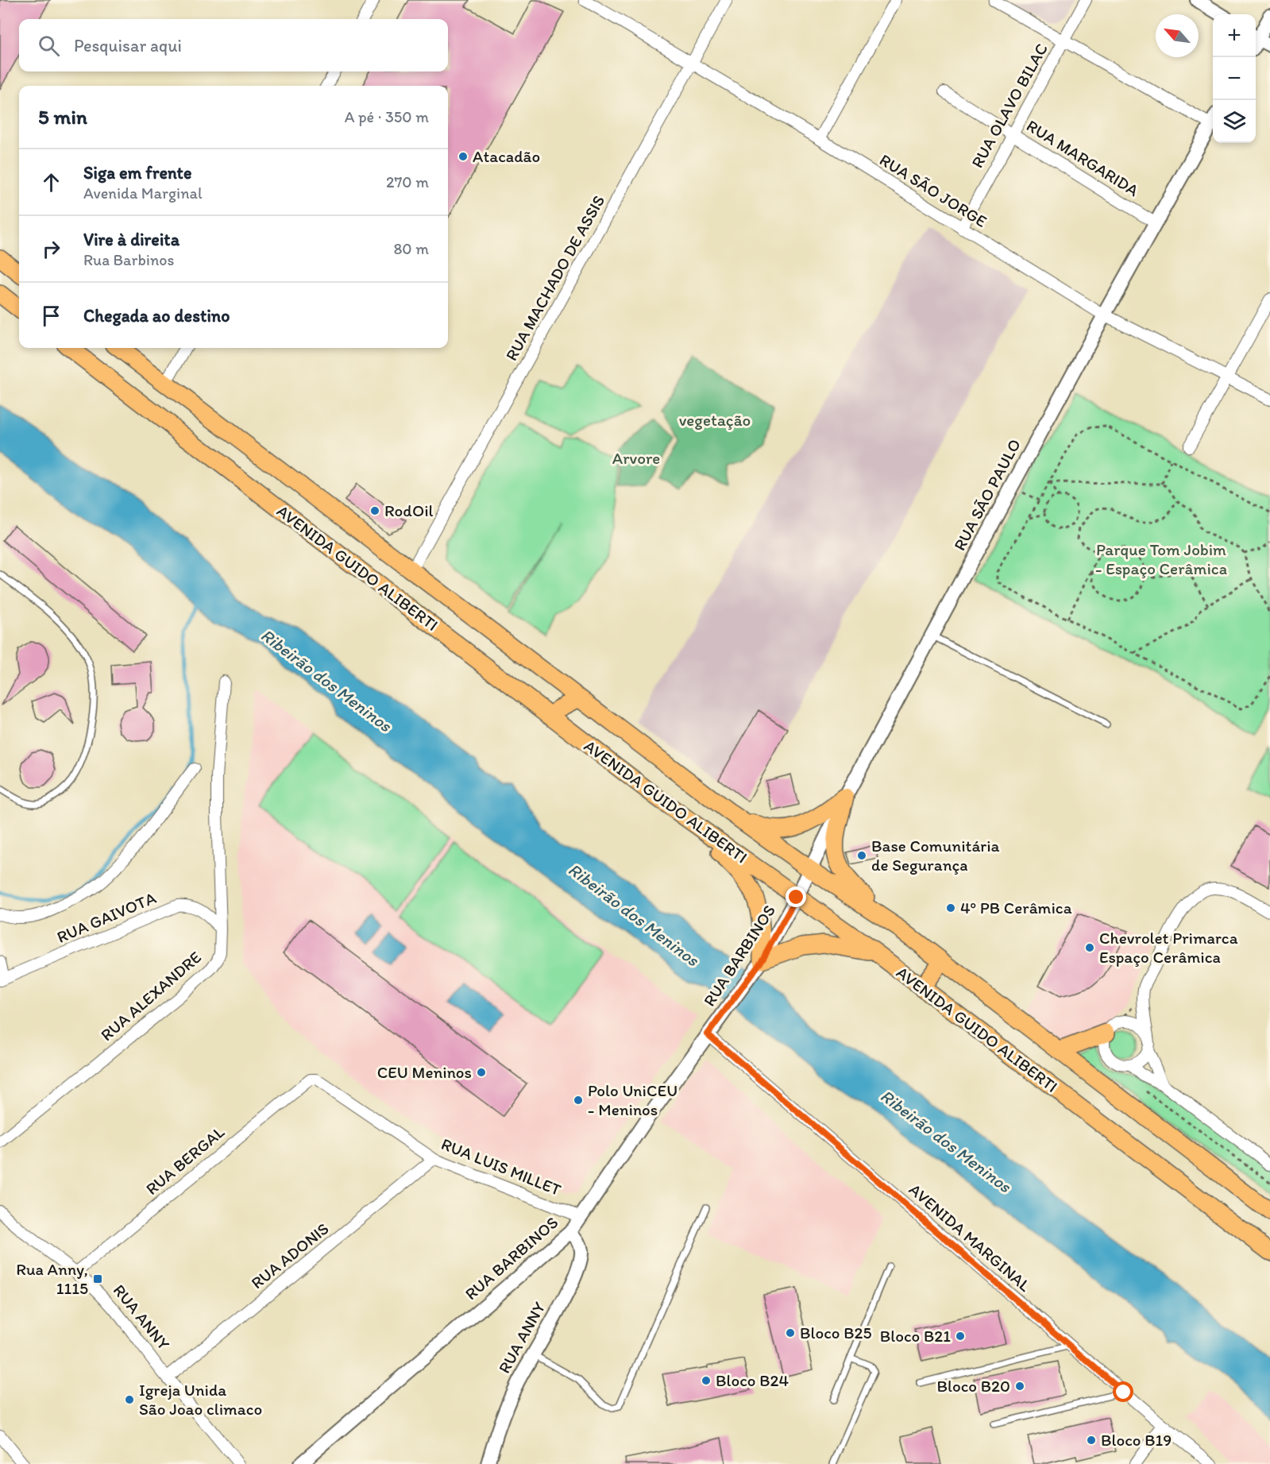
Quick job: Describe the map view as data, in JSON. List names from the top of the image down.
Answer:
{
  "streets": {
    "main road": ["AVENIDA GUIDO ALIBERTI"],
    "street": [
      "RUA OLAVO BILAC",
      "RUA MARGARIDA",
      "RUA SÃO JORGE",
      "RUA MACHADO DE ASSIS",
      "RUA SÃO PAULO",
      "RUA GAIVOTA",
      "RUA BARBINOS",
      "RUA ALEXANDRE",
      "RUA BERGAL",
      "RUA LUIS MILLET",
      "AVENIDA MARGINAL",
      "RUA ADONIS",
      "RUA ANNY"
    ]
  },
  "crossings": [
    ["RUA OLAVO BILAC", "RUA MARGARIDA"],
    ["RUA OLAVO BILAC", "RUA SÃO JORGE"],
    ["RUA MARGARIDA", "RUA SÃO PAULO"],
    ["RUA SÃO JORGE", "RUA MACHADO DE ASSIS"],
    ["RUA SÃO JORGE", "RUA SÃO PAULO"],
    ["RUA MACHADO DE ASSIS", "AVENIDA GUIDO ALIBERTI"],
    ["RUA SÃO PAULO", "AVENIDA GUIDO ALIBERTI"],
    ["RUA SÃO PAULO", "RUA BARBINOS"],
    ["AVENIDA GUIDO ALIBERTI", "RUA BARBINOS"],
    ["RUA GAIVOTA", "RUA ALEXANDRE"],
    ["RUA BARBINOS", "RUA LUIS MILLET"],
    ["RUA BARBINOS", "AVENIDA MARGINAL"],
    ["RUA BARBINOS", "RUA ANNY"],
    ["RUA BERGAL", "RUA LUIS MILLET"],
    ["RUA BERGAL", "RUA ANNY"],
    ["RUA LUIS MILLET", "RUA ADONIS"],
    ["RUA ADONIS", "RUA ANNY"]
  ],
  "water": ["Ribeirão dos Meninos"],
  "parks": ["vegetação", "Arvore", "Parque Tom Jobim - Espaço Cerâmica"],
  "places": {
    "other": [
      "Atacadão",
      "RodOil",
      "Base Comunitária de Segurança",
      "4º PB Cerâmica",
      "Chevrolet Primarca Espaço Cerâmica",
      "CEU Meninos",
      "Polo UniCEU - Meninos",
      "Bloco B25",
      "Bloco B21",
      "Bloco B24",
      "Bloco B20",
      "Igreja Unida São Joao climaco",
      "Bloco B19"
    ],
    "transit": ["Rua Anny, 1115"]
  },
  "north": "top left",
  "page": {
    "map_buttons": ["+", "−"],
    "search": "Pesquisar aqui",
    "heading": ["5 min", "A pé · 350 m"],
    "list": [
      ["Siga em frente", "Avenida Marginal", "270 m"],
      ["Vire à direita", "Rua Barbinos", "80 m"],
      "Chegada ao destino"
    ]
  }
}
